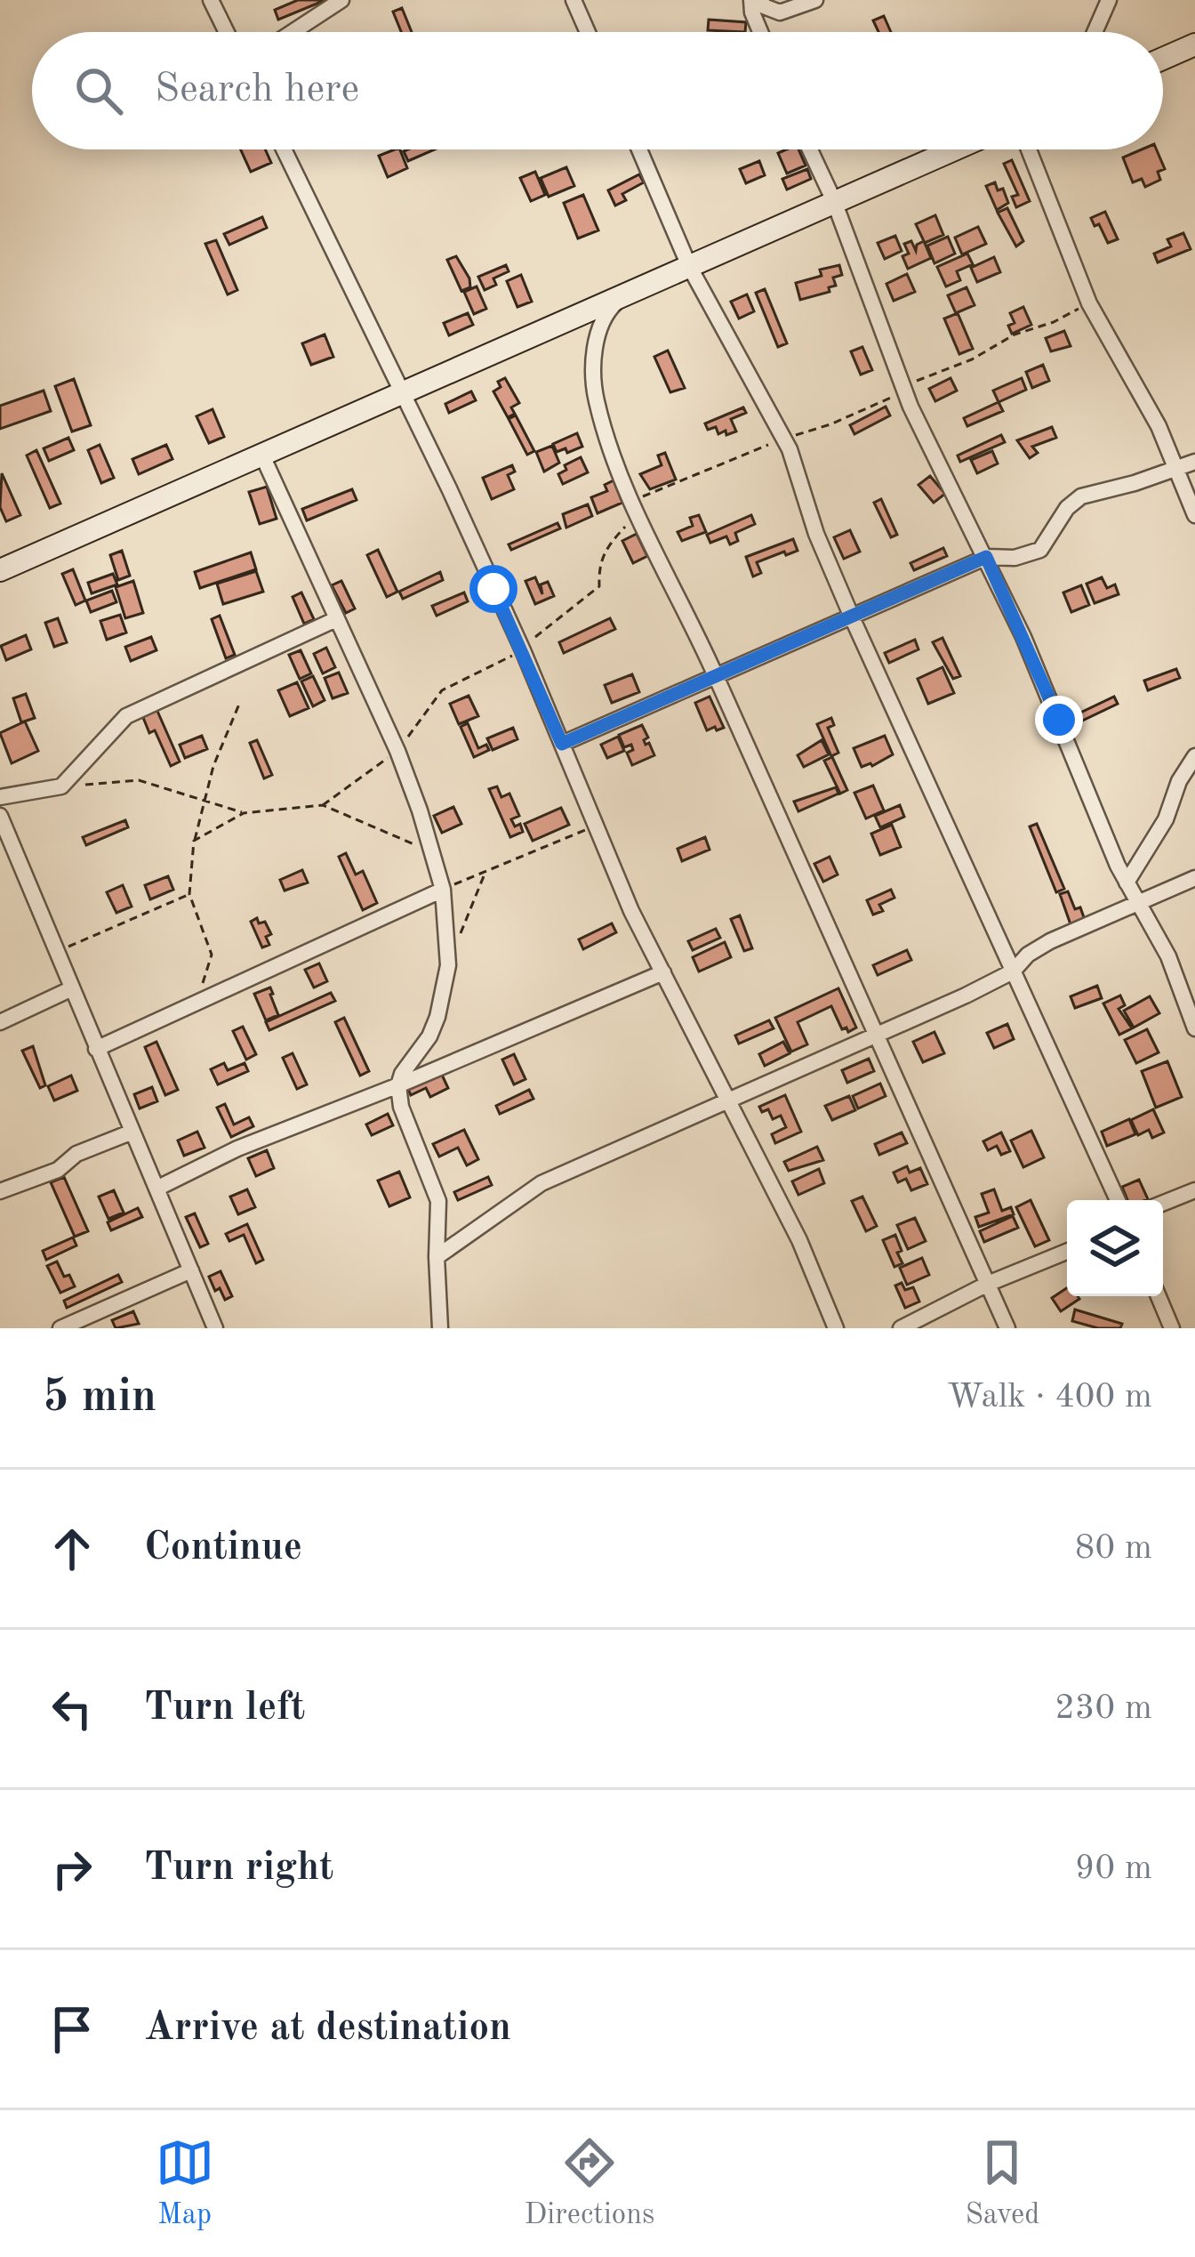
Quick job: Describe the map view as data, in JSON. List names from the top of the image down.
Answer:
{
  "page": {
    "search": "Search here",
    "heading": ["5 min", "Walk · 400 m"],
    "list": [
      ["Continue", "80 m"],
      ["Turn left", "230 m"],
      ["Turn right", "90 m"],
      "Arrive at destination"
    ],
    "nav": ["Map", "Directions", "Saved"]
  }
}
